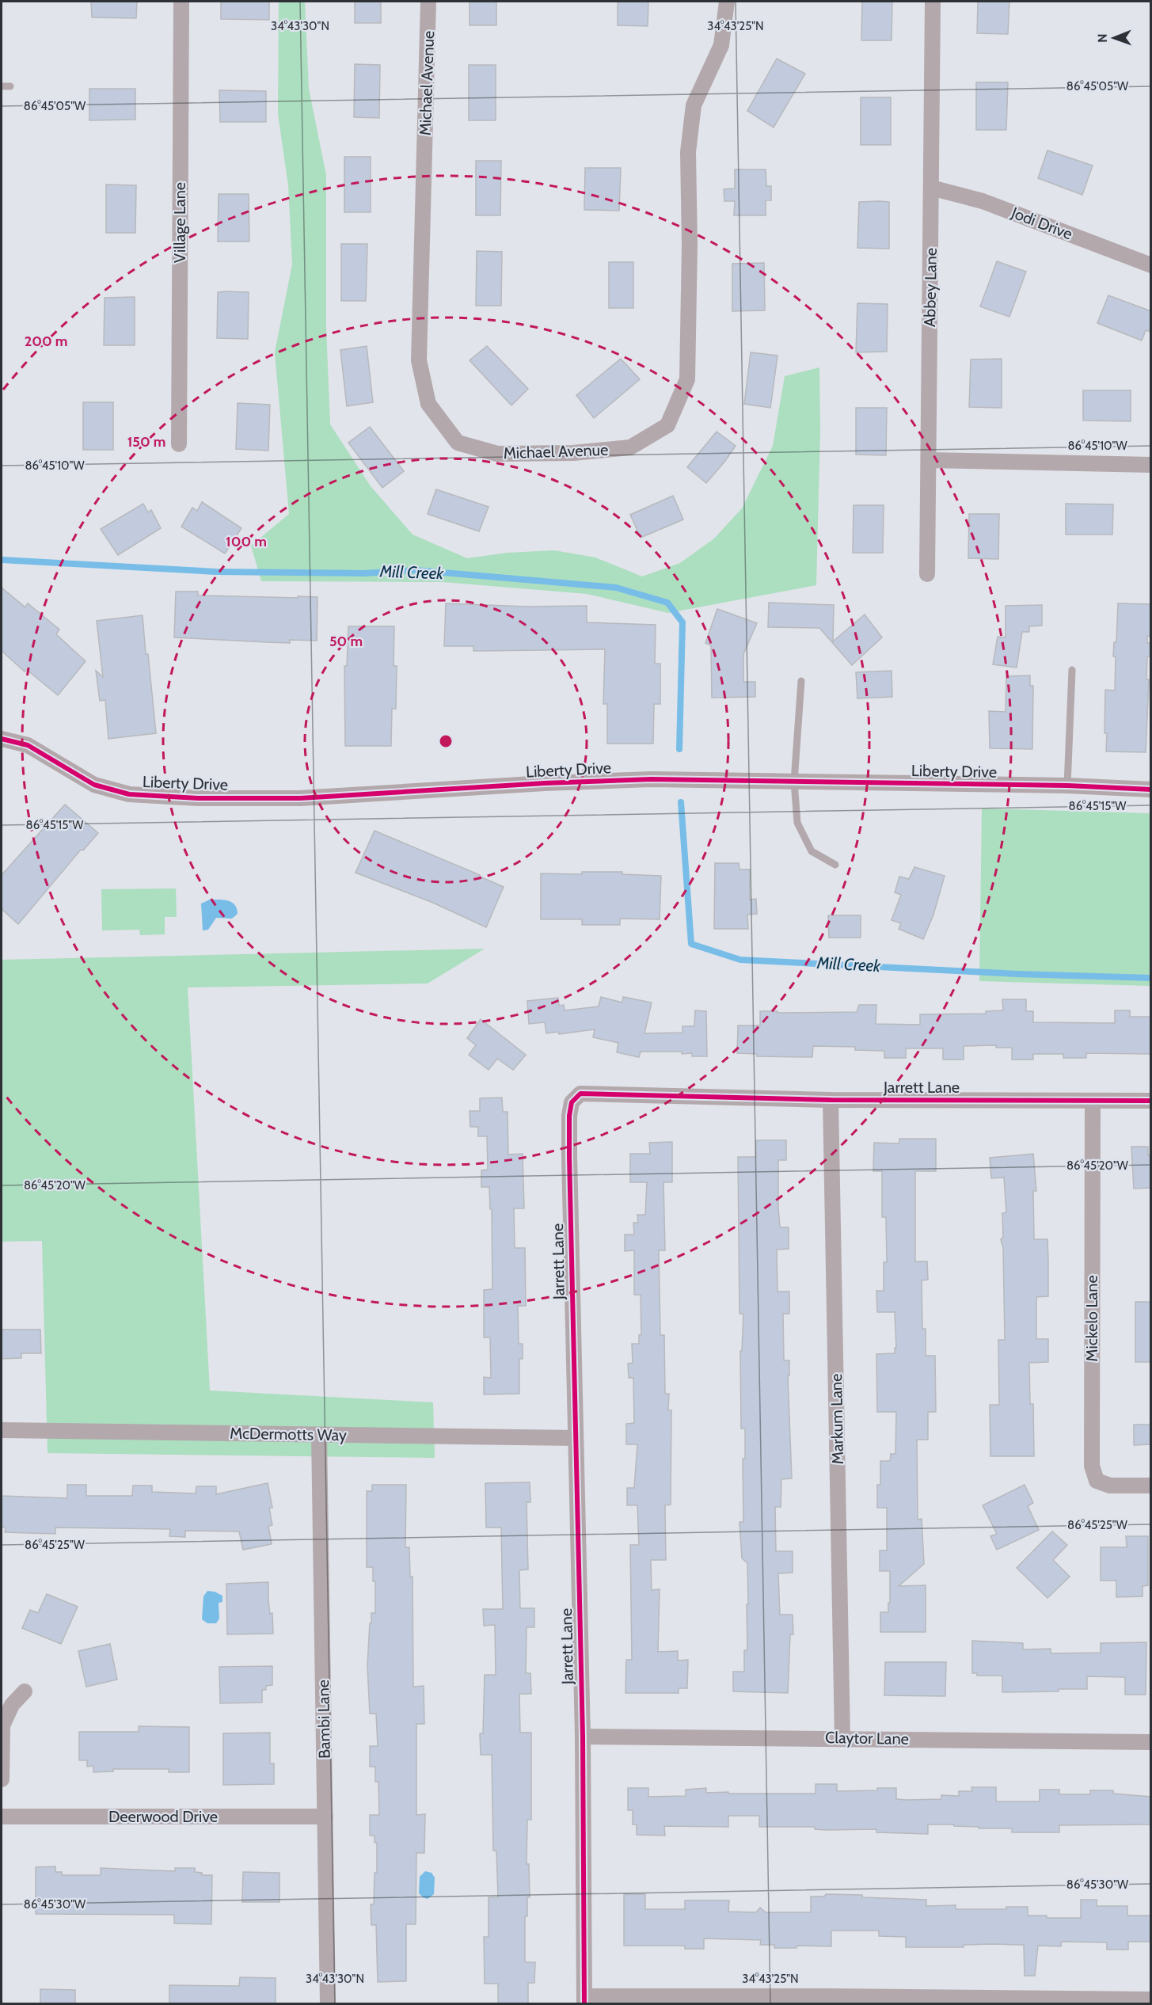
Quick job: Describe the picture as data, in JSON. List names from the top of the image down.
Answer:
{
  "streets": {
    "street": [
      "Michael Avenue",
      "Village Lane",
      "Jodi Drive",
      "Abbey Lane",
      "Liberty Drive",
      "Jarrett Lane",
      "Mickelo Lane",
      "Markum Lane",
      "McDermotts Way",
      "Bambi Lane",
      "Claytor Lane",
      "Deerwood Drive"
    ]
  },
  "crossings": [
    ["Jodi Drive", "Abbey Lane"],
    ["Jarrett Lane", "Mickelo Lane"],
    ["Jarrett Lane", "Markum Lane"],
    ["Jarrett Lane", "McDermotts Way"],
    ["Jarrett Lane", "Claytor Lane"],
    ["Markum Lane", "Claytor Lane"],
    ["McDermotts Way", "Bambi Lane"],
    ["Bambi Lane", "Deerwood Drive"]
  ],
  "water": ["Mill Creek"],
  "north": "left",
  "coordinates": [
    "34°43'30\"N",
    "34°43'25\"N",
    "86°45'05\"W",
    "86°45'10\"W",
    "86°45'15\"W",
    "86°45'20\"W",
    "86°45'25\"W",
    "86°45'30\"W"
  ],
  "rings": [
    "200 m",
    "150 m",
    "100 m",
    "50 m"
  ]
}
